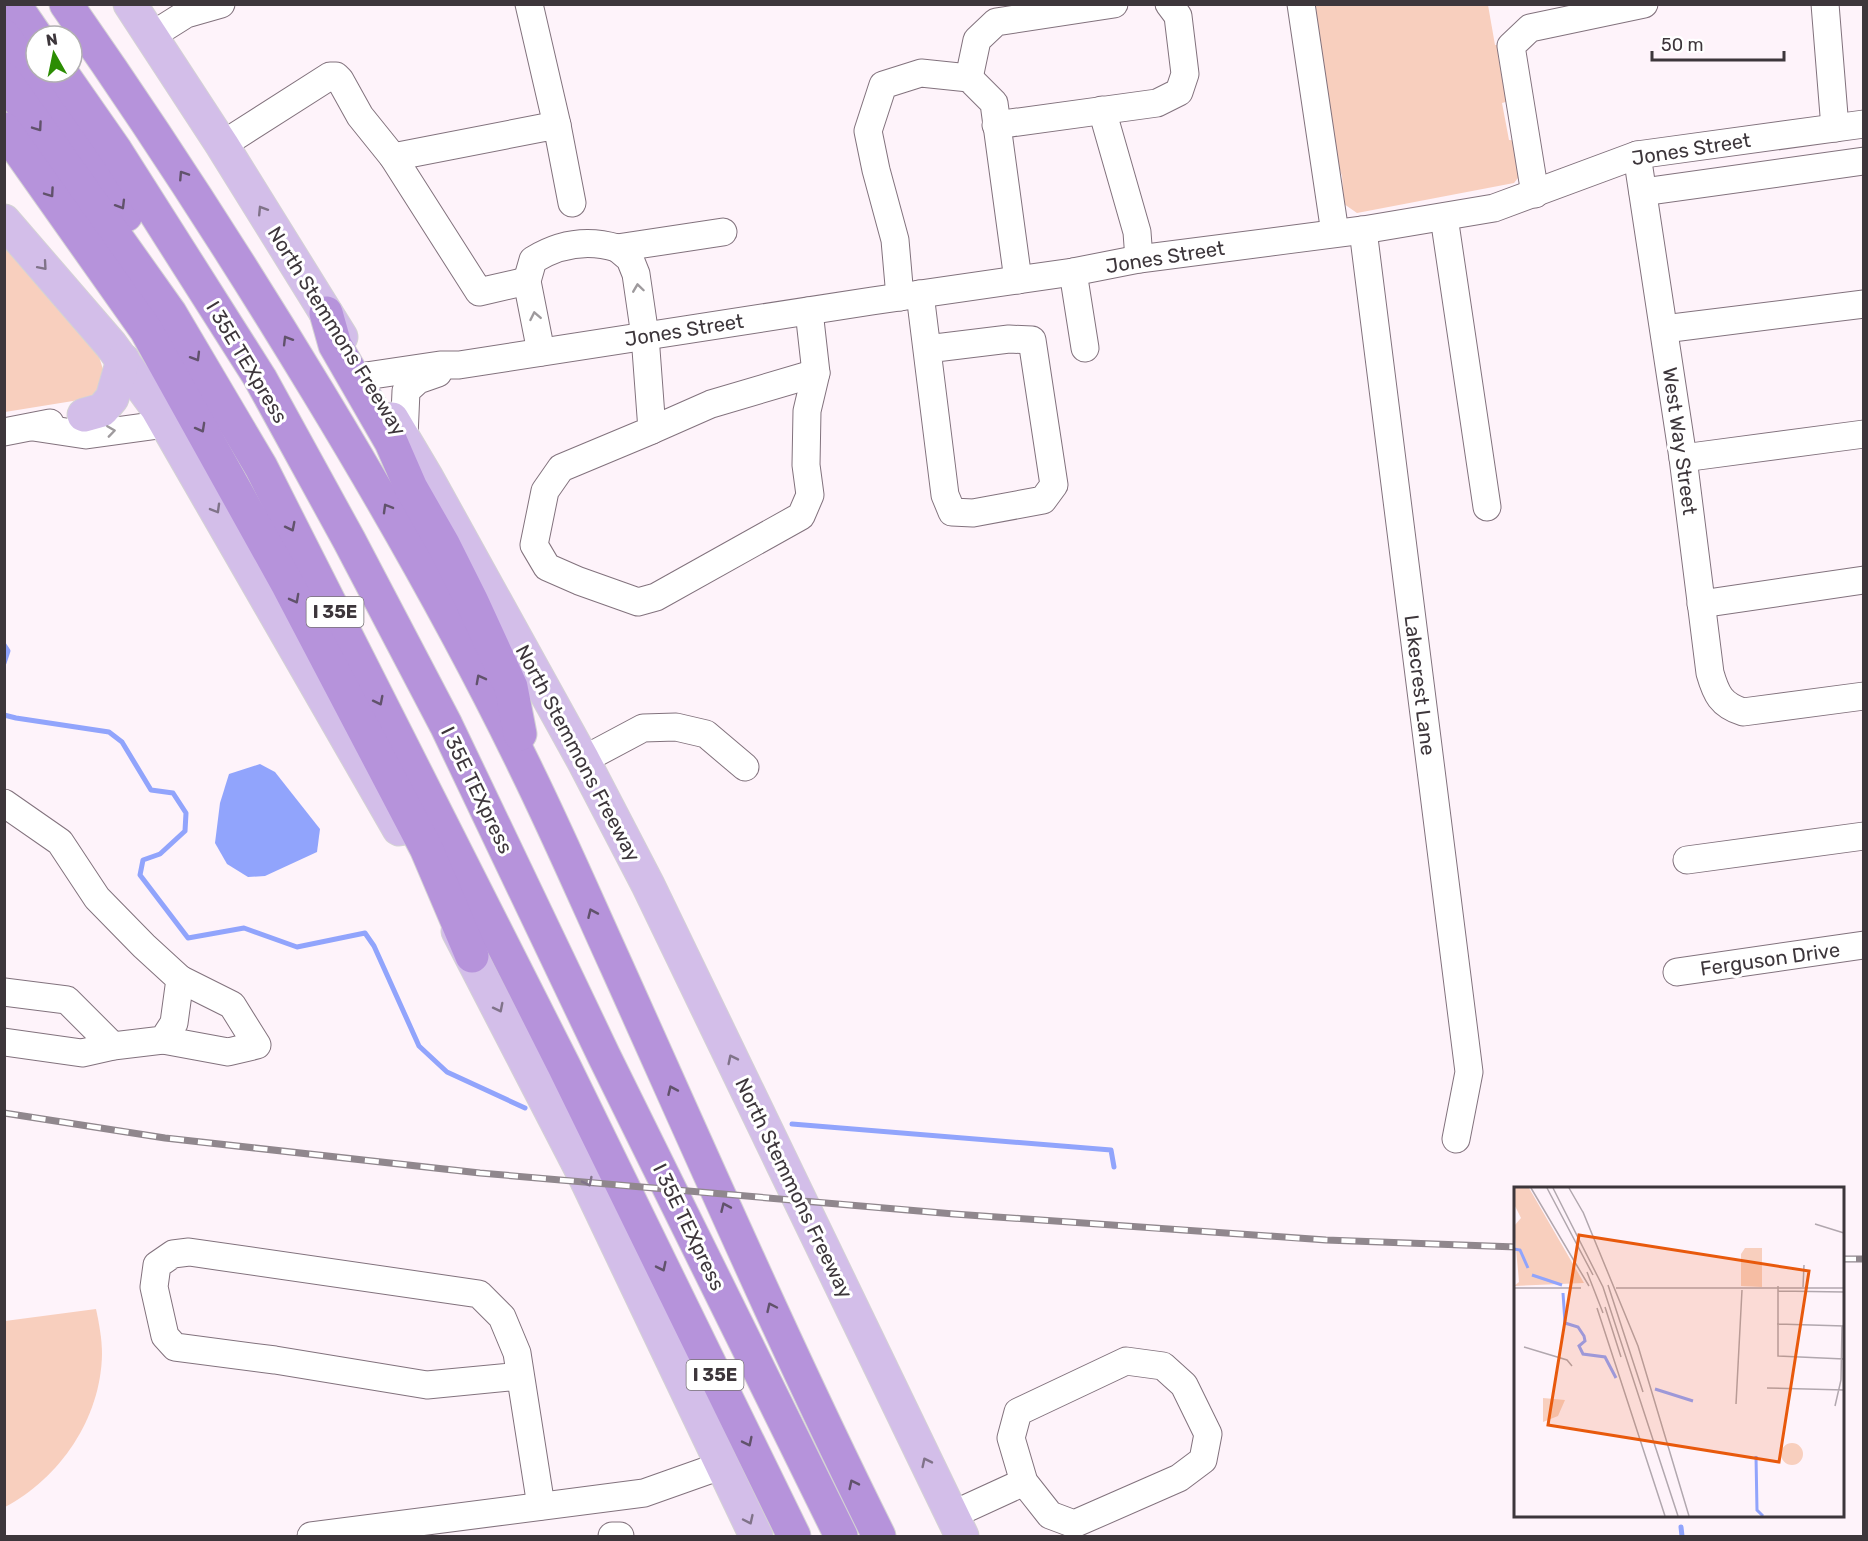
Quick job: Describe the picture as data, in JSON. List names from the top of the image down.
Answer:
{
  "streets": {
    "highway": ["I 35E TEXpress", "I 35E"],
    "main road": ["North Stemmons Freeway"],
    "street": [
      "Jones Street",
      "West Way Street",
      "Lakecrest Lane",
      "Ferguson Drive"
    ]
  },
  "crossings": [
    ["Jones Street", "North Stemmons Freeway"],
    ["Jones Street", "West Way Street"],
    ["Jones Street", "Lakecrest Lane"]
  ],
  "scale_bar": "50 m",
  "north": "top"
}
